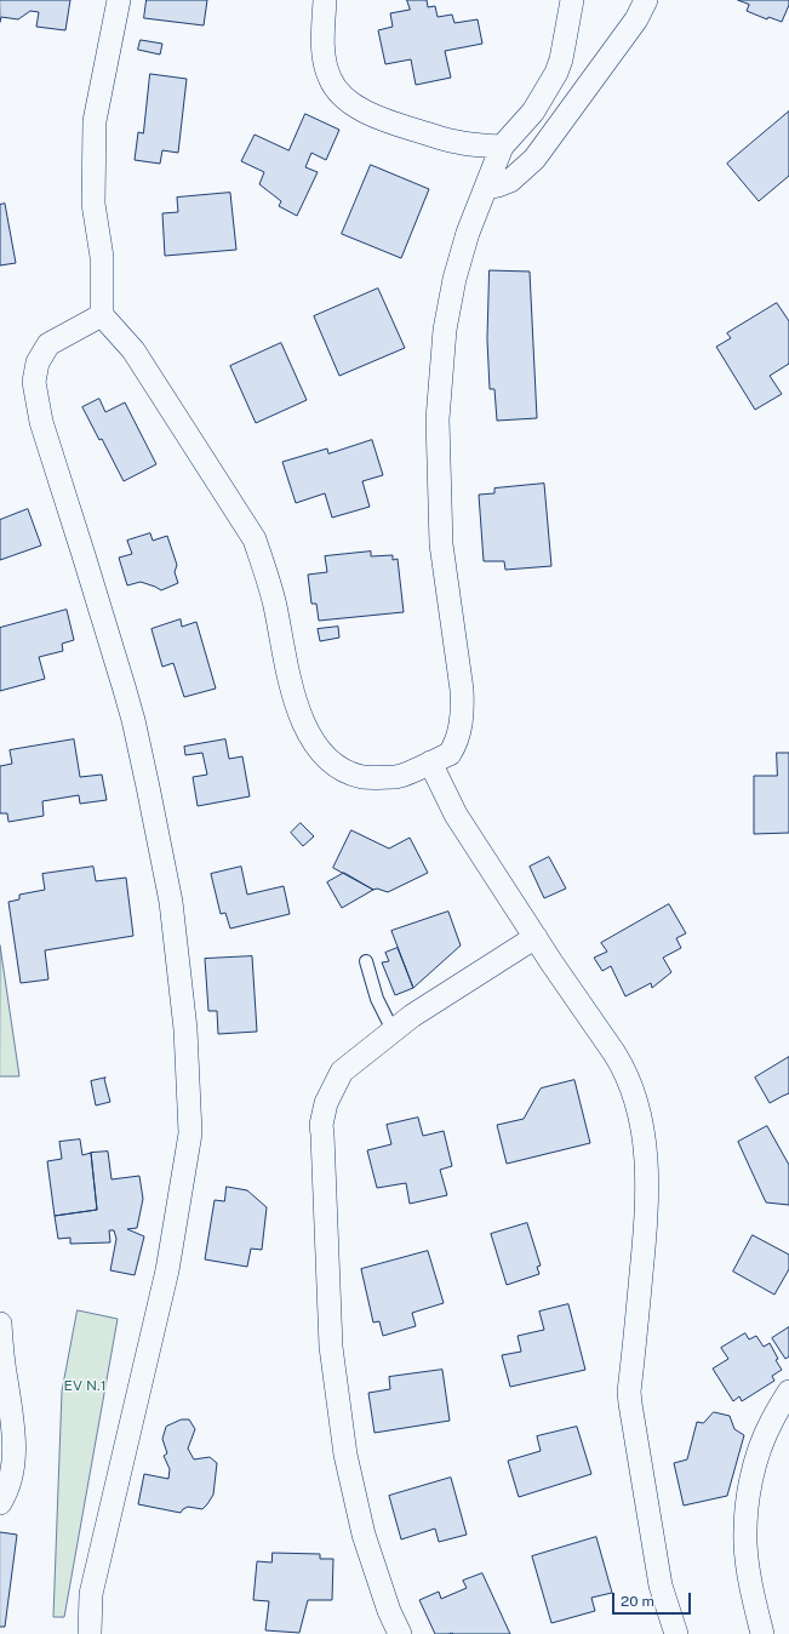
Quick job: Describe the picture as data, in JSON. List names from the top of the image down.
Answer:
{
  "parks": ["EV N.1"],
  "scale_bar": "20 m"
}
